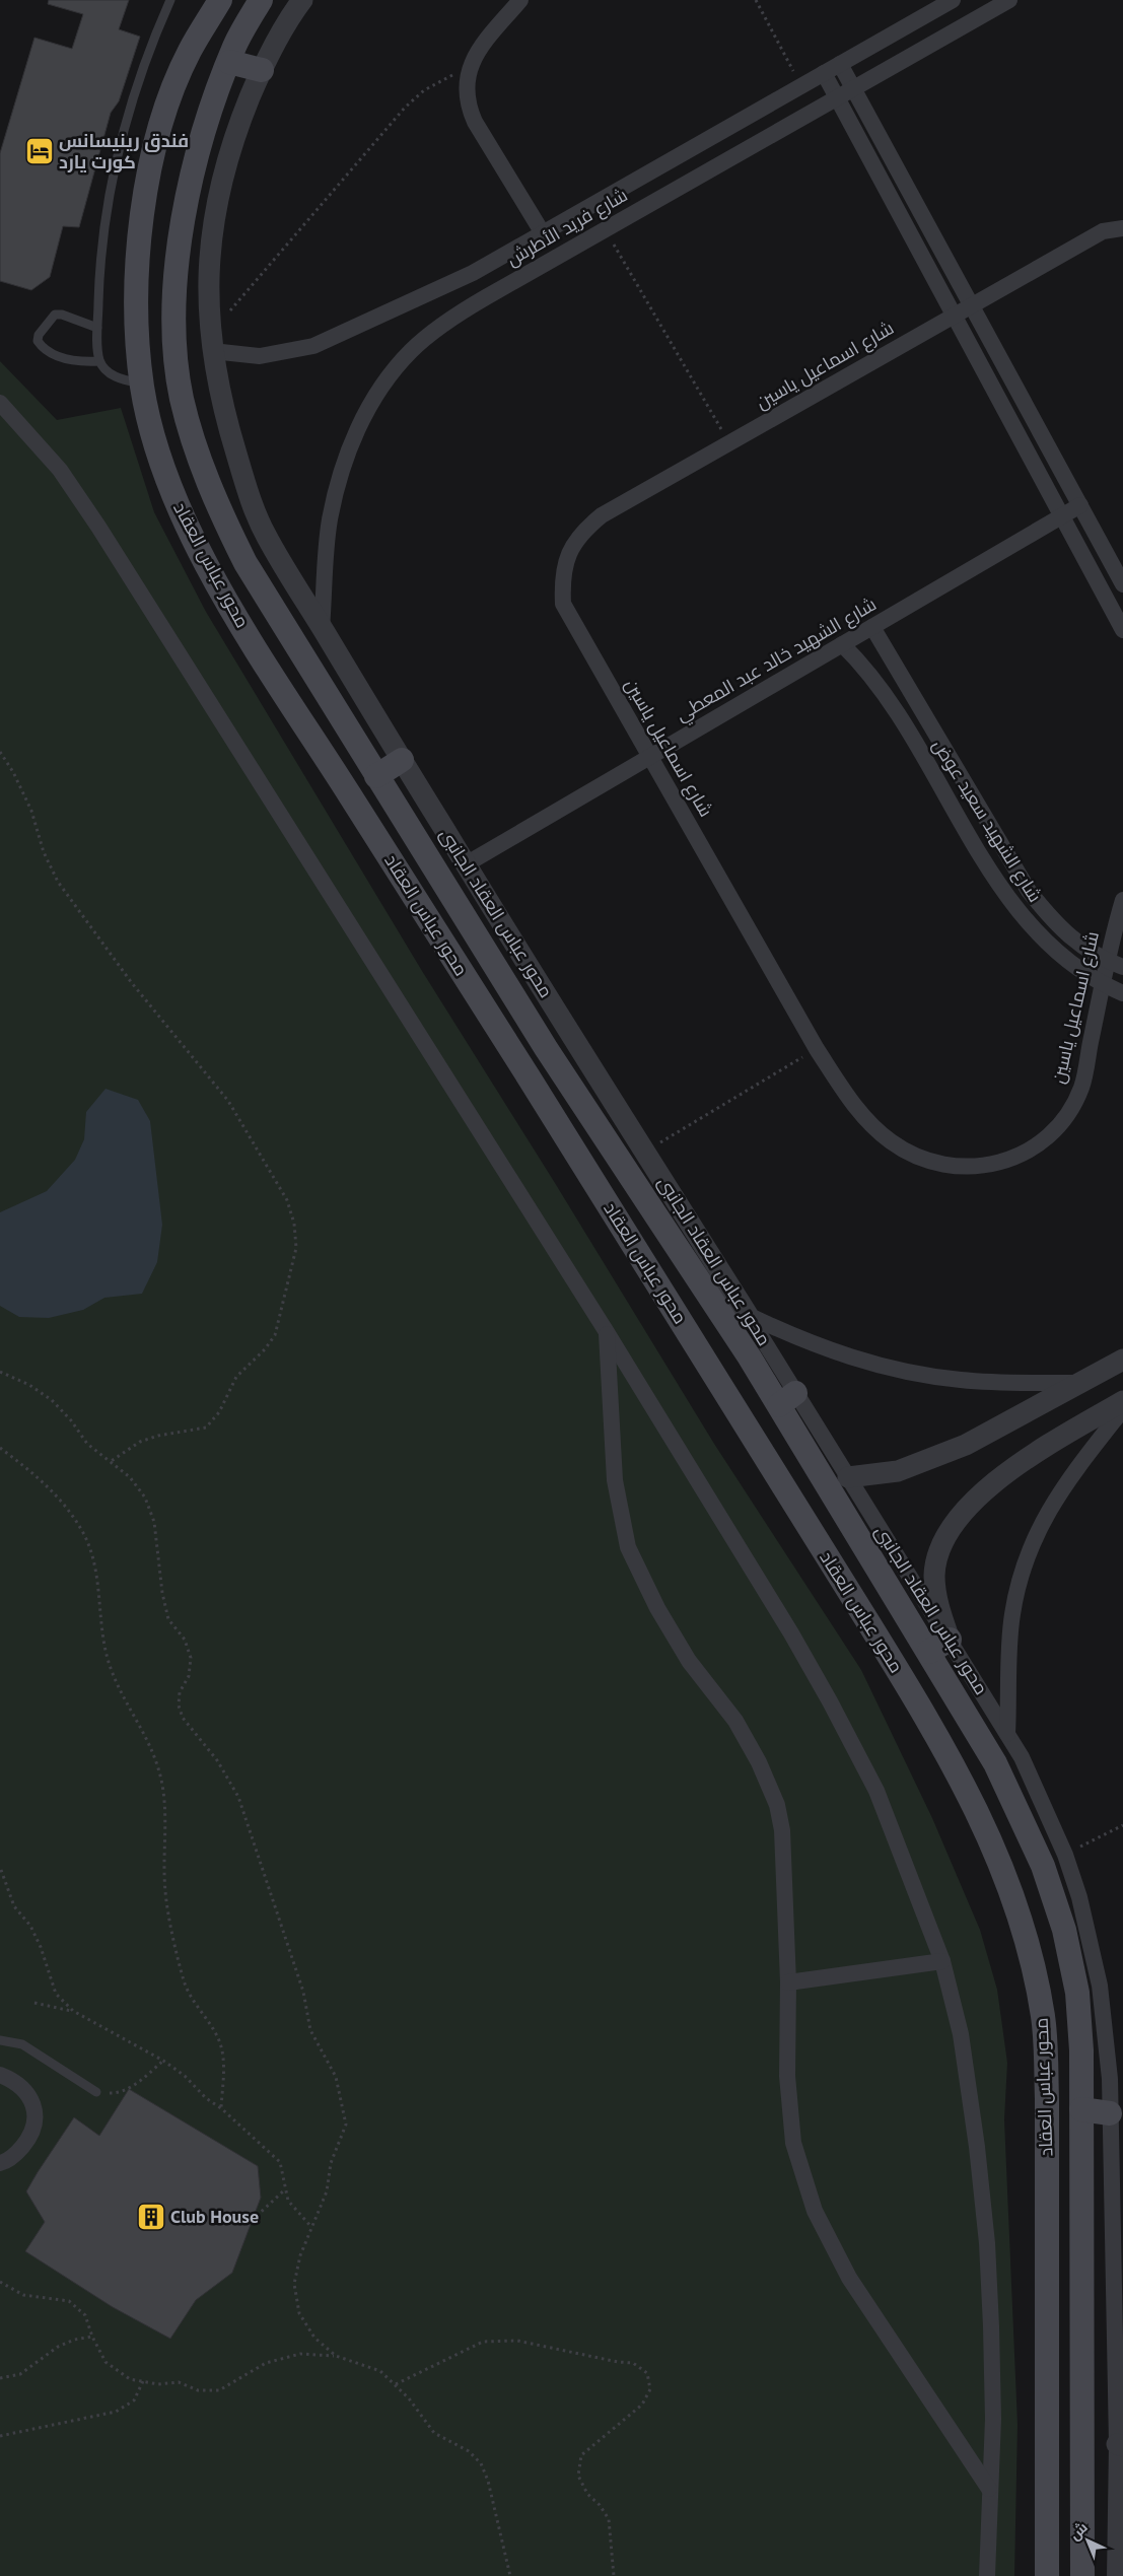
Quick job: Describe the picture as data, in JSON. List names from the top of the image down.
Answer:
{
  "streets": {
    "main road": ["محور عباس العقاد"],
    "street": [
      "شارع فريد الأطرش",
      "شارع اسماعيل ياسين",
      "شارع الشهيد خالد عبد المعطي",
      "شارع الشهيد سعيد عوض",
      "محور عباس العقاد الجانبى"
    ]
  },
  "crossings": [
    ["شارع فريد الأطرش", "محور عباس العقاد الجانبى"],
    ["شارع اسماعيل ياسين", "شارع الشهيد خالد عبد المعطي"],
    ["شارع اسماعيل ياسين", "شارع الشهيد سعيد عوض"],
    ["محور عباس العقاد", "محور عباس العقاد الجانبى"],
    ["شارع الشهيد خالد عبد المعطي", "شارع الشهيد سعيد عوض"],
    ["شارع الشهيد خالد عبد المعطي", "محور عباس العقاد الجانبى"]
  ],
  "places": {
    "hotel": ["فندق رينيسانس كورت يارد"],
    "building": ["Club House"]
  },
  "north": "top left"
}
